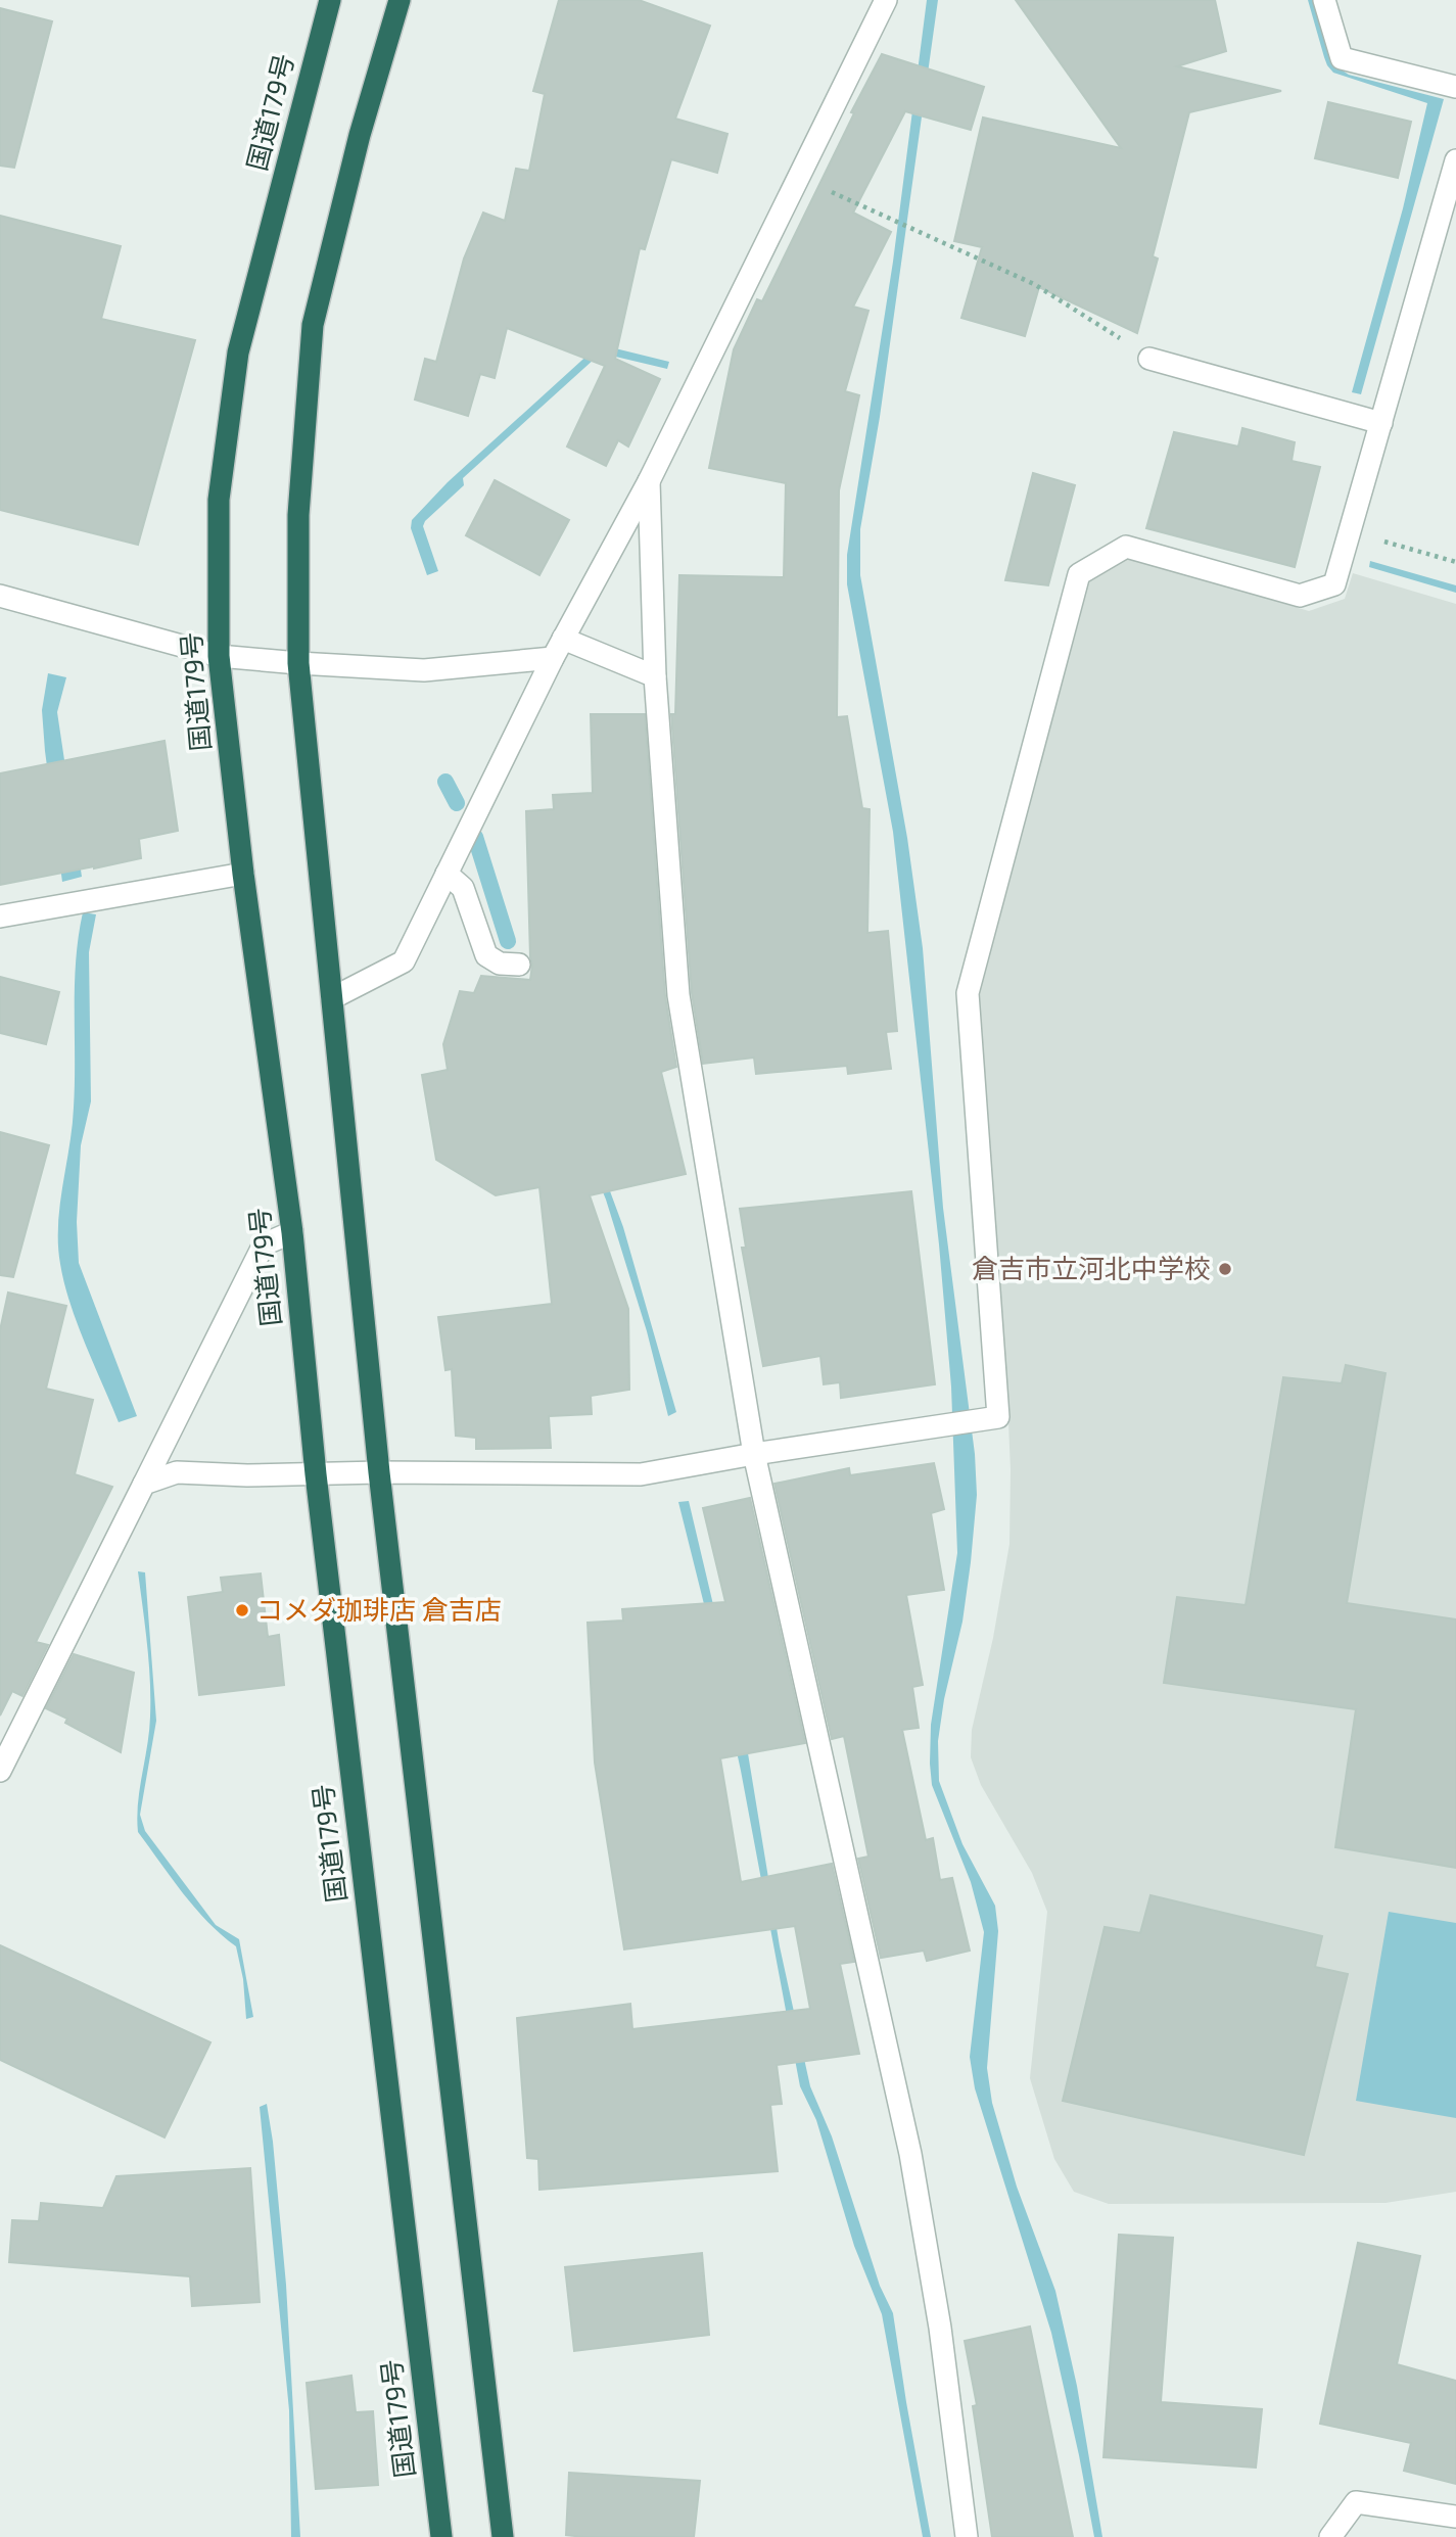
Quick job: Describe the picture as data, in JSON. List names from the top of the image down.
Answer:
{
  "streets": {
    "highway": ["国道179号"]
  },
  "places": ["倉吉市立河北中学校", "コメダ珈琲店 倉吉店"]
}
